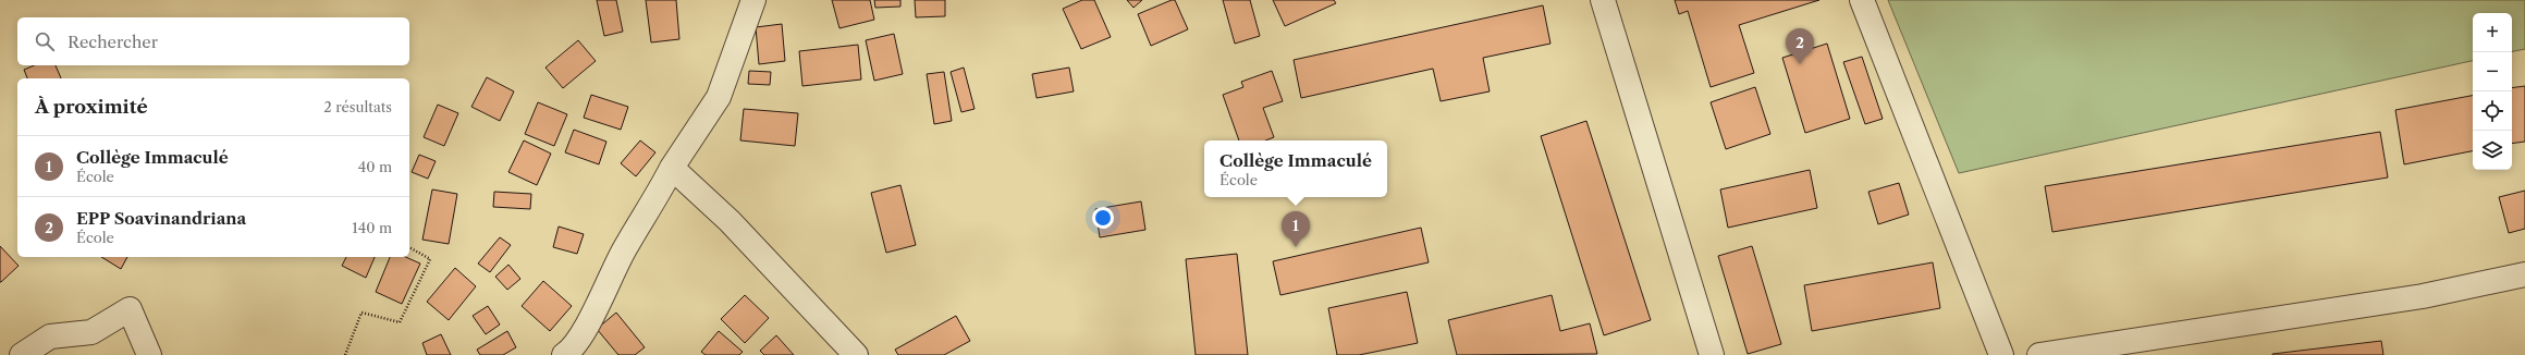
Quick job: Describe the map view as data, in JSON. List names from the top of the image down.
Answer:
{
  "page": {
    "map_buttons": ["+", "−"],
    "search": "Rechercher",
    "pins": ["2", "1"],
    "heading": ["À proximité", "2 résultats"],
    "list": [
      {
        "mark": "1",
        "name": "Collège Immaculé",
        "note": "École",
        "value": "40 m"
      },
      {
        "mark": "2",
        "name": "EPP Soavinandriana",
        "note": "École",
        "value": "140 m"
      }
    ],
    "popup": ["Collège Immaculé", "École"]
  }
}
